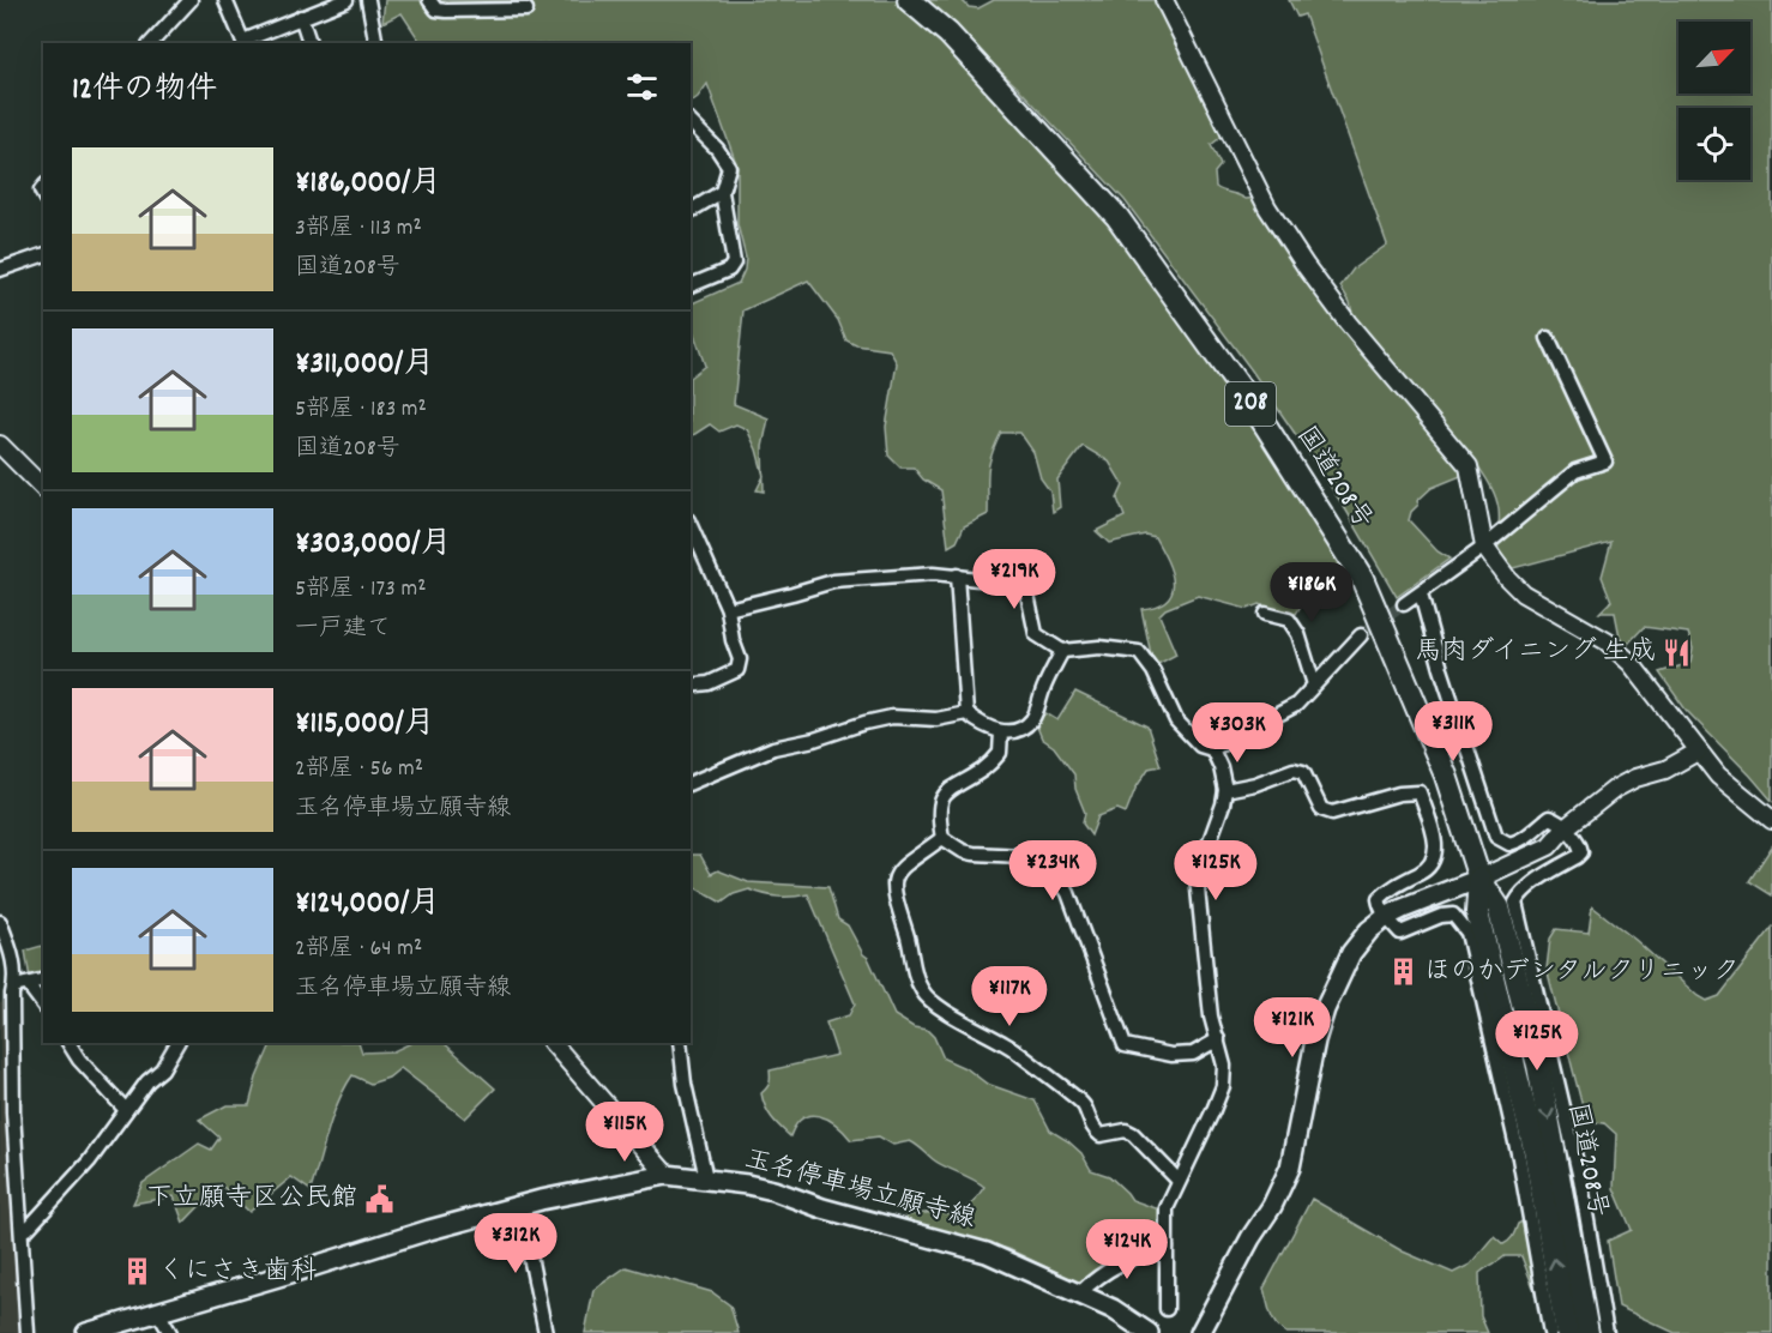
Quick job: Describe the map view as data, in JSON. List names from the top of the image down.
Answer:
{
  "streets": {
    "highway": ["208", "国道208号"],
    "main road": ["玉名停車場立願寺線"]
  },
  "places": {
    "restaurant": ["馬肉ダイニング 生成"],
    "building": ["ほのかデンタルクリニック", "くにさき歯科"],
    "public building": ["下立願寺区公民館"]
  },
  "north": "top right",
  "page": {
    "heading": "12件の物件",
    "list": [
      {
        "name": "¥186,000/月",
        "note": "3部屋 · 113 m² · 国道208号"
      },
      {
        "name": "¥311,000/月",
        "note": "5部屋 · 183 m² · 国道208号"
      },
      {
        "name": "¥303,000/月",
        "note": "5部屋 · 173 m² · 一戸建て"
      },
      {
        "name": "¥115,000/月",
        "note": "2部屋 · 56 m² · 玉名停車場立願寺線"
      },
      {
        "name": "¥124,000/月",
        "note": "2部屋 · 64 m² · 玉名停車場立願寺線"
      }
    ],
    "price": [
      "¥219K",
      "¥186K",
      "¥311K",
      "¥303K",
      "¥234K",
      "¥125K",
      "¥117K",
      "¥121K",
      "¥125K",
      "¥115K",
      "¥312K",
      "¥124K"
    ]
  }
}
